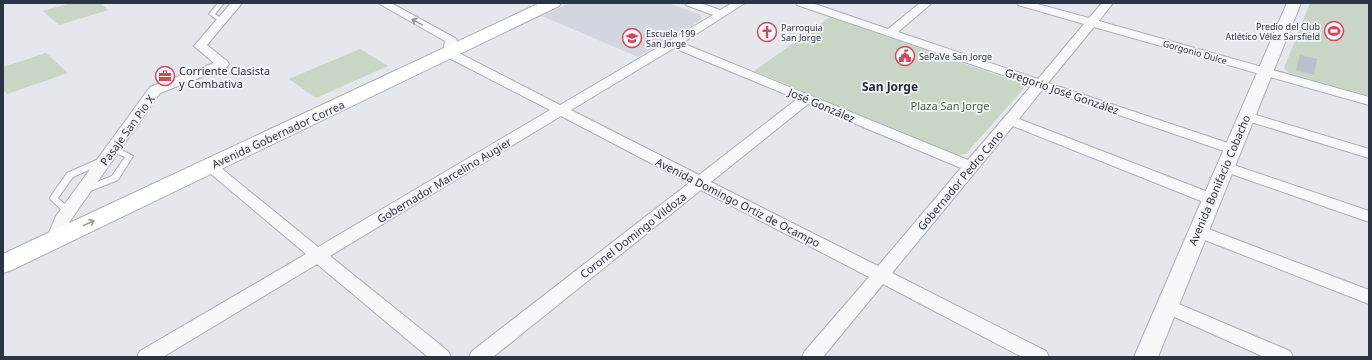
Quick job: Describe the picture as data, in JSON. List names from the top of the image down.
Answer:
{
  "streets": {
    "main road": ["Avenida Gobernador Correa"],
    "street": [
      "Gorgonio Dulce",
      "Gregorio José González",
      "José González",
      "Pasaje San Pio X",
      "Gobernador Marcelino Augier",
      "Gobernador Pedro Cano",
      "Avenida Bonifacio Cobacho",
      "Avenida Domingo Ortiz de Ocampo",
      "Coronel Domingo Vildoza"
    ]
  },
  "crossings": [
    ["Gorgonio Dulce", "Gobernador Pedro Cano"],
    ["Gorgonio Dulce", "Avenida Bonifacio Cobacho"],
    ["Gregorio José González", "Gobernador Pedro Cano"],
    ["Gregorio José González", "Avenida Bonifacio Cobacho"],
    ["José González", "Gobernador Marcelino Augier"],
    ["José González", "Gobernador Pedro Cano"],
    ["José González", "Coronel Domingo Vildoza"],
    ["Pasaje San Pio X", "Avenida Gobernador Correa"],
    ["Avenida Gobernador Correa", "Avenida Domingo Ortiz de Ocampo"],
    ["Gobernador Marcelino Augier", "Avenida Domingo Ortiz de Ocampo"],
    ["Gobernador Pedro Cano", "Avenida Domingo Ortiz de Ocampo"],
    ["Avenida Domingo Ortiz de Ocampo", "Coronel Domingo Vildoza"]
  ],
  "districts": ["San Jorge"],
  "parks": ["Plaza San Jorge"],
  "places": {
    "sports": ["Predio del Club Atlético Vélez Sarsfield"],
    "church": ["Parroquia San Jorge"],
    "school or university": ["Escuela 199 San Jorge"],
    "public building": ["SePaVe San Jorge"],
    "office": ["Corriente Clasista y Combativa"]
  }
}
